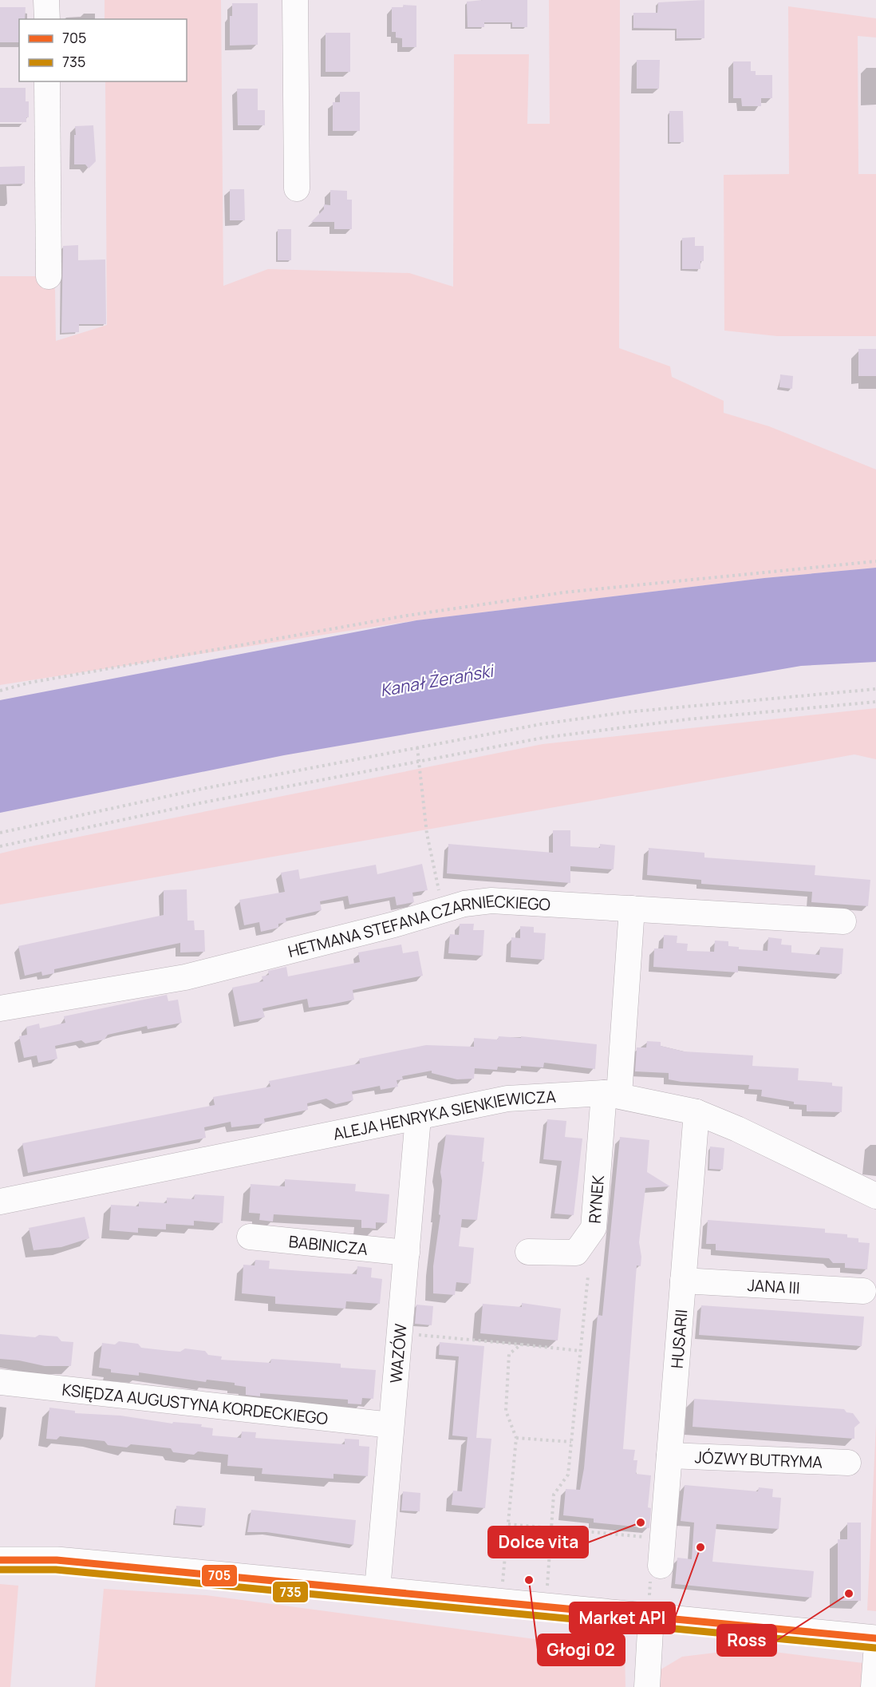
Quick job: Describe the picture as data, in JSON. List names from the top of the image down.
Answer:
{
  "streets": {
    "street": [
      "HETMANA STEFANA CZARNIECKIEGO",
      "ALEJA HENRYKA SIENKIEWICZA",
      "RYNEK",
      "BABINICZA",
      "JANA III",
      "HUSARII",
      "WAZÓW",
      "KSIĘDZA AUGUSTYNA KORDECKIEGO",
      "JÓZWY BUTRYMA"
    ]
  },
  "crossings": [
    ["ALEJA HENRYKA SIENKIEWICZA", "RYNEK"],
    ["ALEJA HENRYKA SIENKIEWICZA", "HUSARII"],
    ["ALEJA HENRYKA SIENKIEWICZA", "WAZÓW"],
    ["BABINICZA", "WAZÓW"],
    ["JANA III", "HUSARII"],
    ["HUSARII", "JÓZWY BUTRYMA"],
    ["WAZÓW", "KSIĘDZA AUGUSTYNA KORDECKIEGO"]
  ],
  "water": ["Kanał Żerański"],
  "places": [
    "Dolce vita",
    "Market API",
    "Głogi 02",
    "Ross"
  ],
  "lines": ["transit line 705", "transit line 735"],
  "legend": ["705", "735"]
}
